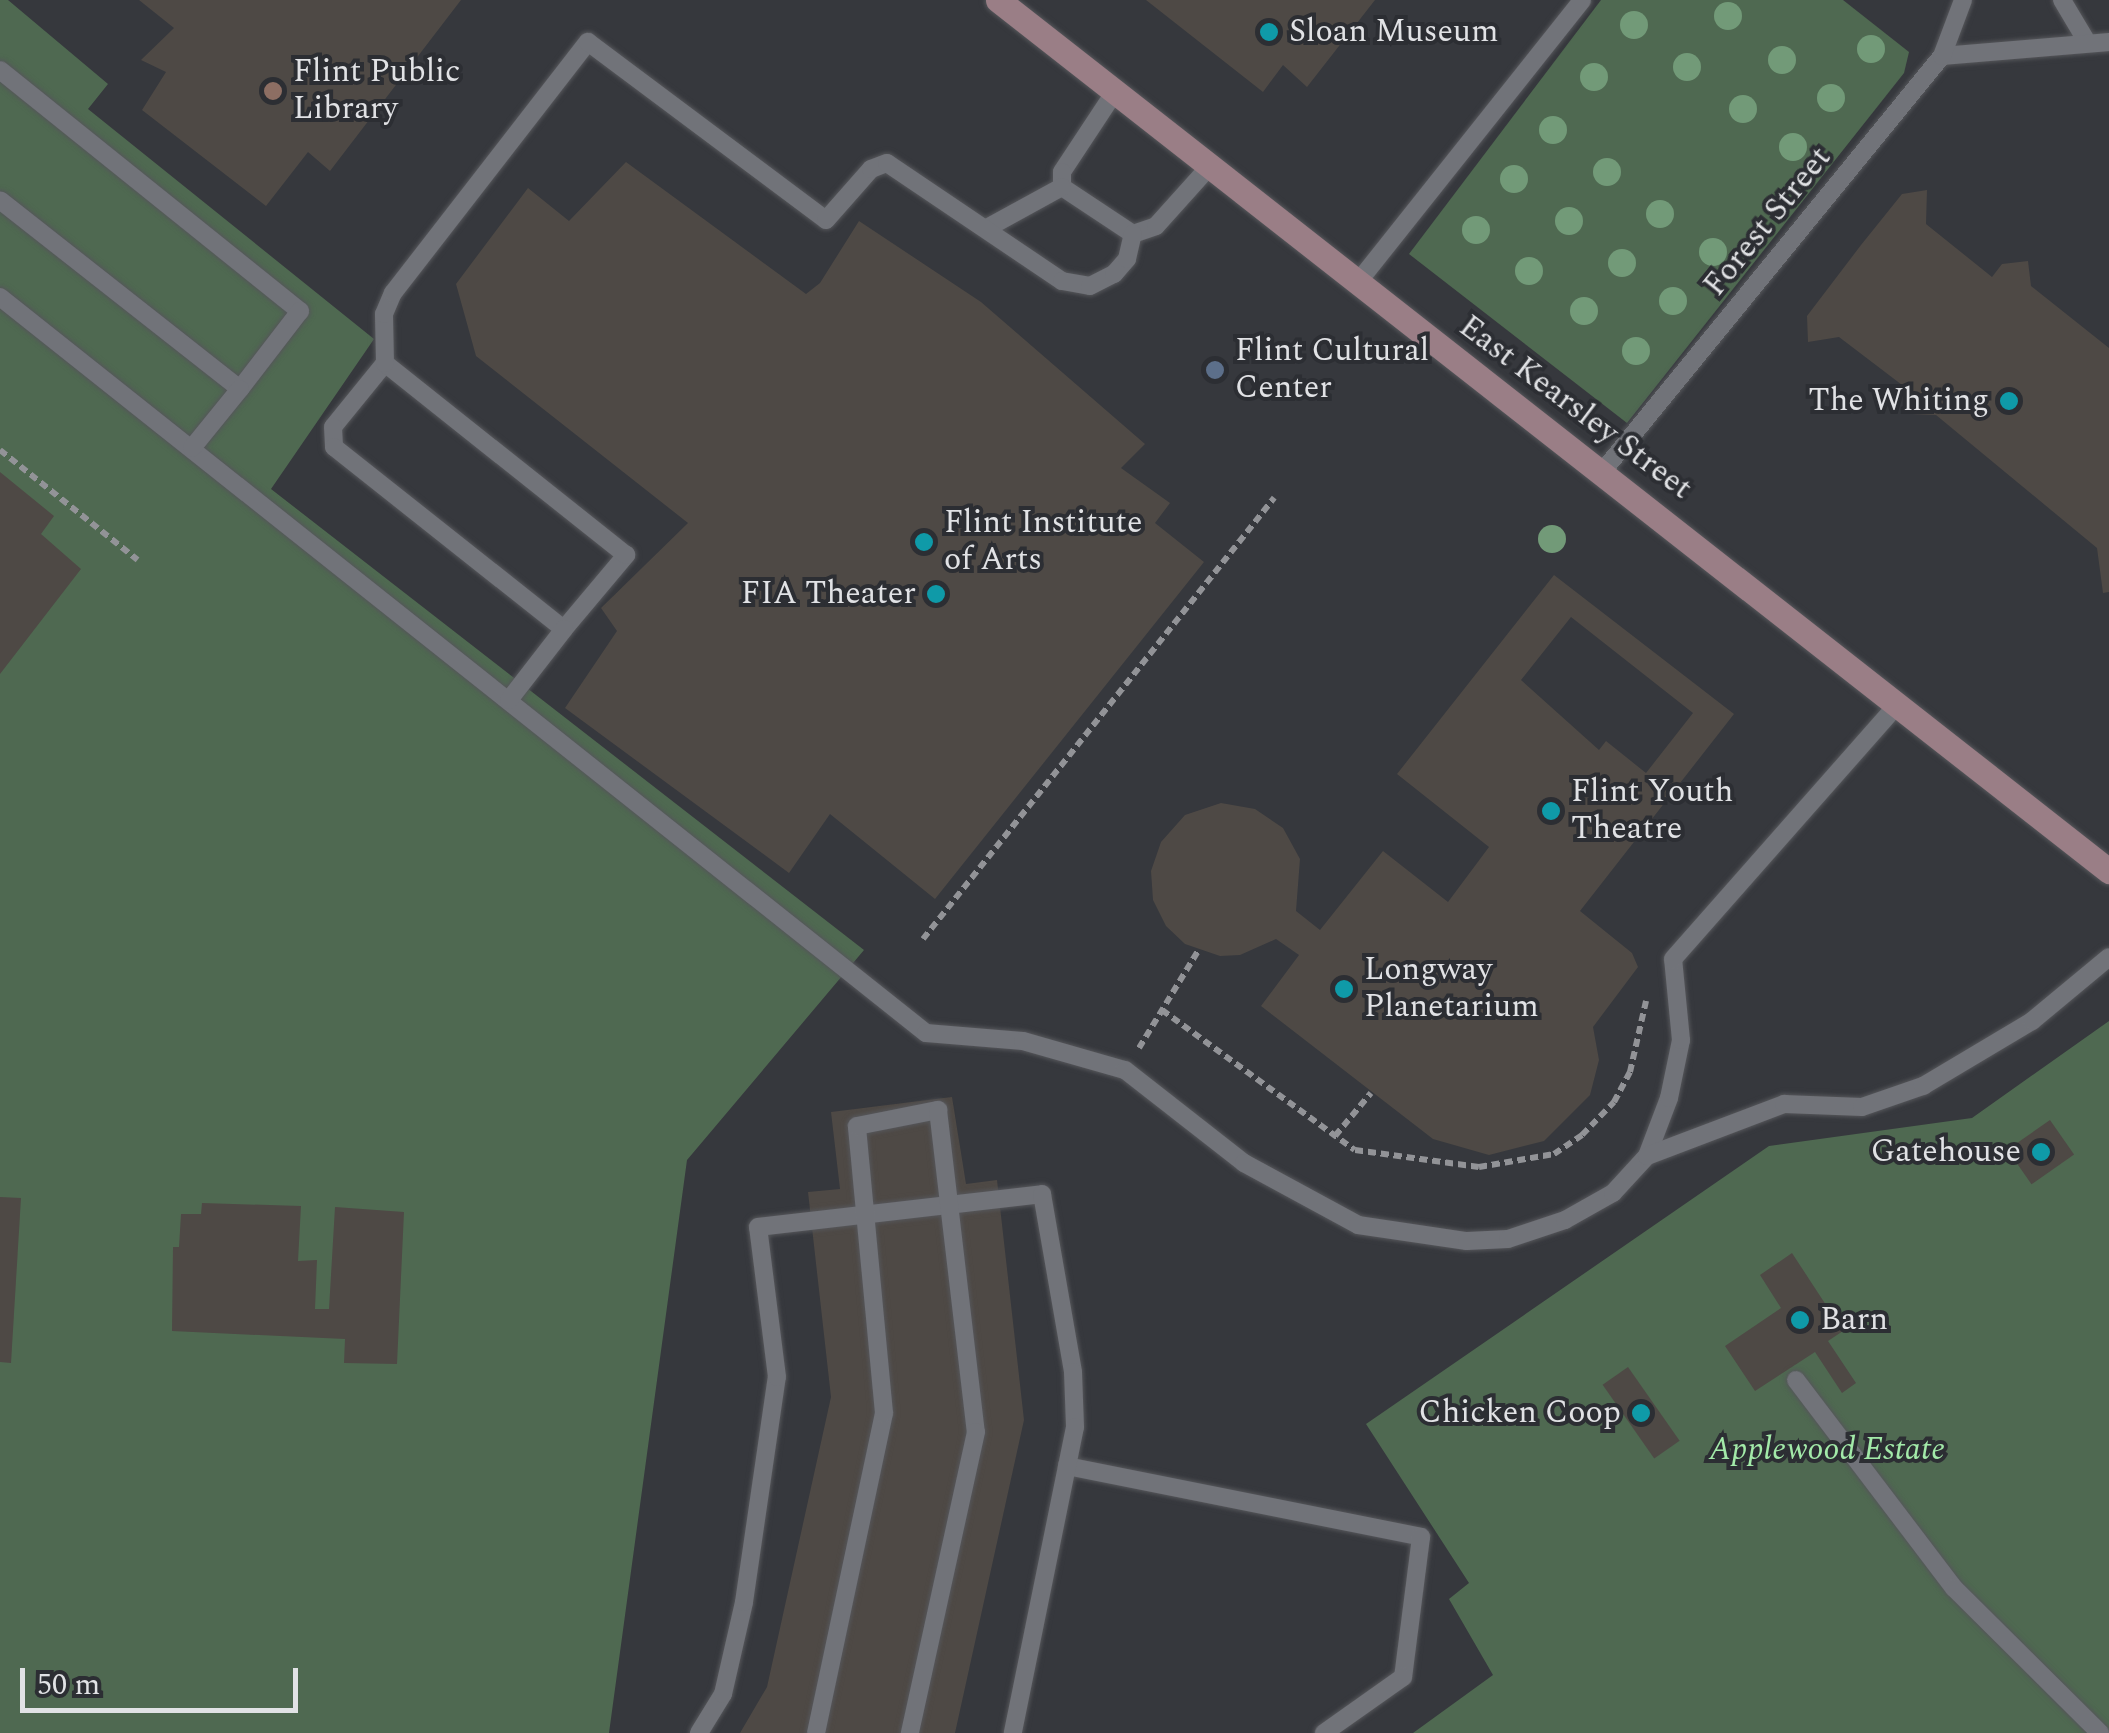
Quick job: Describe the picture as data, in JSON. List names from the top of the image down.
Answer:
{
  "streets": {
    "street": ["East Kearsley Street"],
    "lane": ["Forest Street"]
  },
  "crossings": [
    ["Forest Street", "East Kearsley Street"]
  ],
  "parks": ["Applewood Estate"],
  "places": [
    "Sloan Museum",
    "Flint Public Library",
    "Flint Cultural Center",
    "The Whiting",
    "Flint Institute of Arts",
    "FIA Theater",
    "Flint Youth Theatre",
    "Longway Planetarium",
    "Gatehouse",
    "Barn",
    "Chicken Coop"
  ],
  "scale_bar": "50 m"
}
